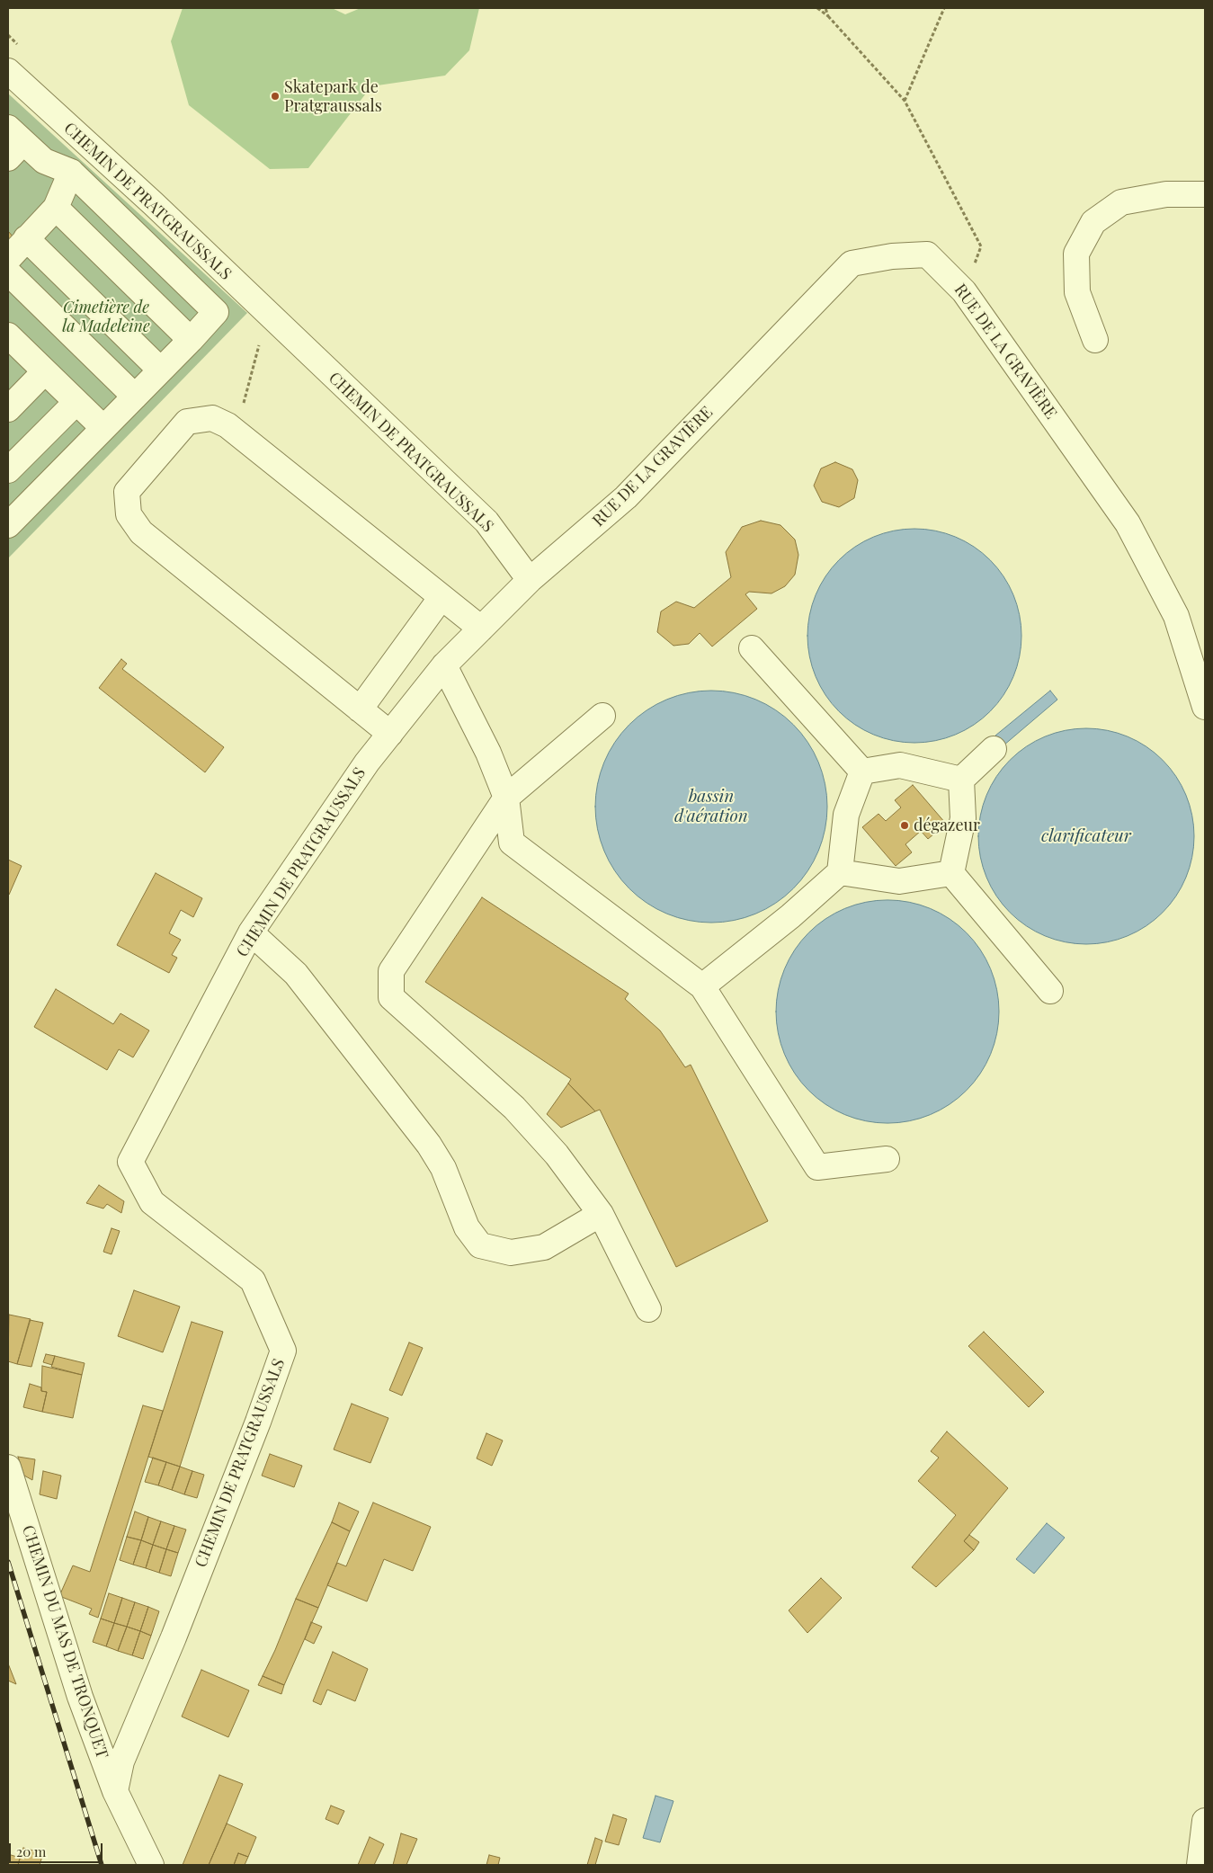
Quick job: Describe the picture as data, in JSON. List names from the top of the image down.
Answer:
{
  "streets": {
    "street": ["CHEMIN DE PRATGRAUSSALS", "RUE DE LA GRAVIÈRE", "CHEMIN DU MAS DE TRONQUET"]
  },
  "crossings": [
    ["CHEMIN DE PRATGRAUSSALS", "RUE DE LA GRAVIÈRE"],
    ["CHEMIN DE PRATGRAUSSALS", "CHEMIN DU MAS DE TRONQUET"]
  ],
  "water": ["bassin d'aération", "clarificateur"],
  "parks": ["Cimetière de la Madeleine"],
  "places": ["Skatepark de Pratgraussals", "dégazeur"],
  "scale_bar": "20 m"
}
